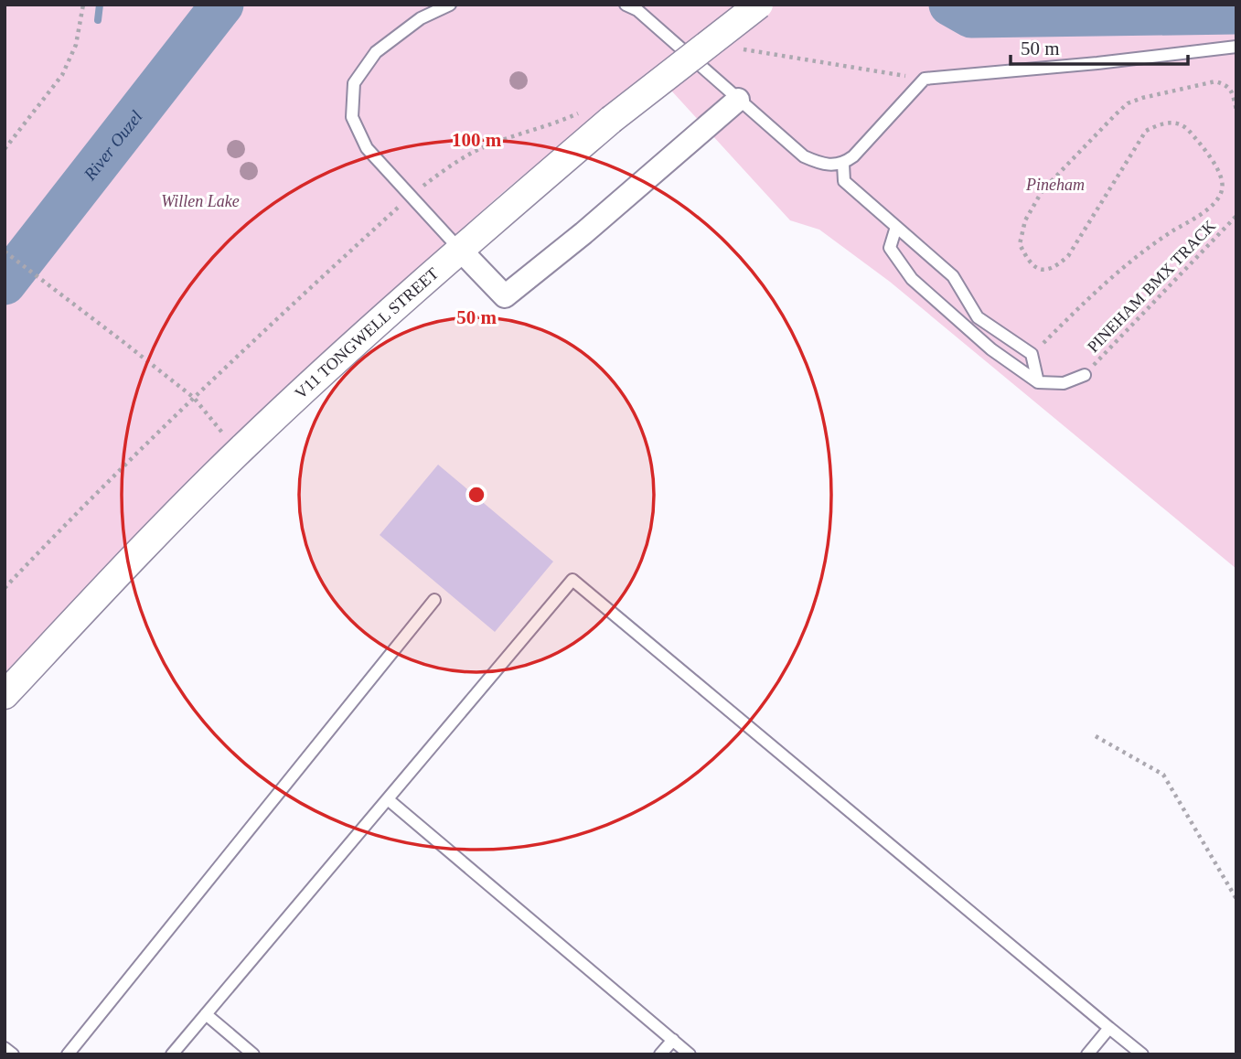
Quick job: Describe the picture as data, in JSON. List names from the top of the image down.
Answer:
{
  "streets": {
    "street": ["V11 TONGWELL STREET"],
    "path": ["PINEHAM BMX TRACK"]
  },
  "water": ["River Ouzel"],
  "parks": ["Pineham", "Willen Lake"],
  "scale_bar": "50 m",
  "rings": ["100 m", "50 m"]
}
